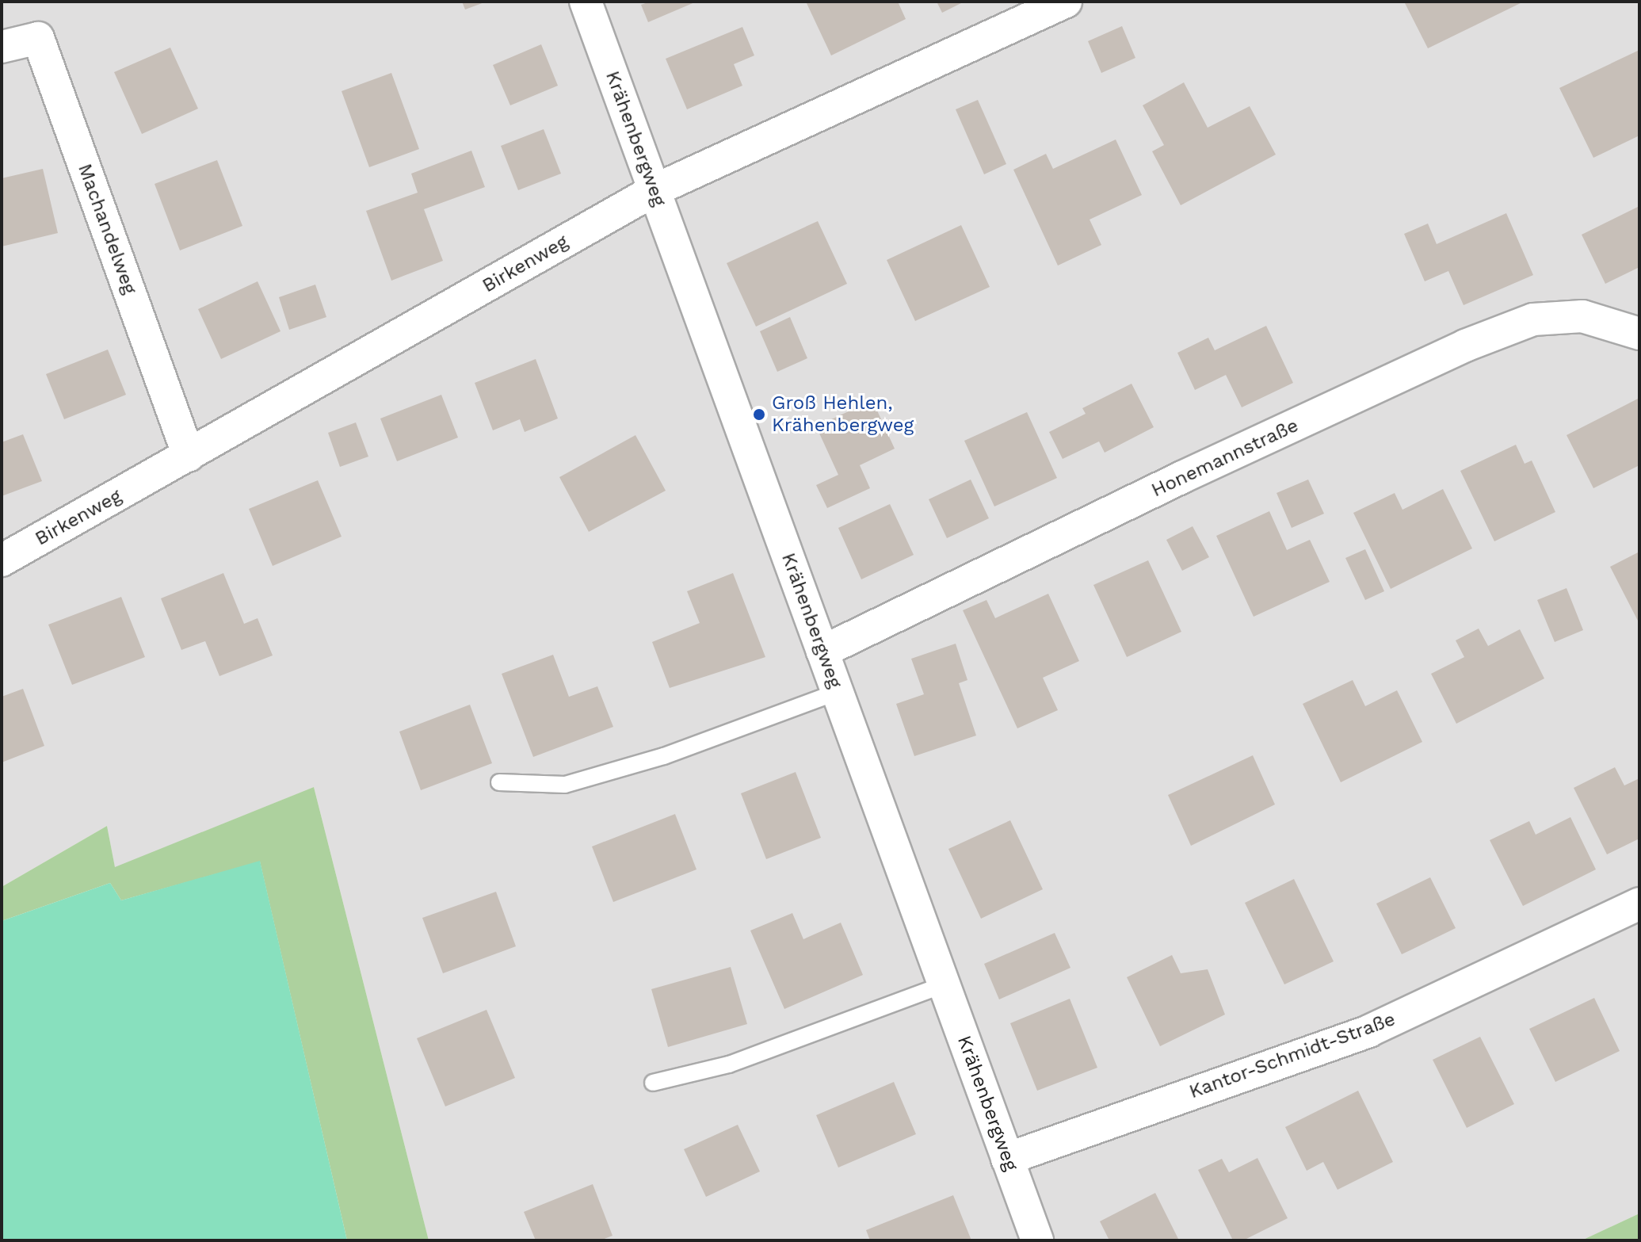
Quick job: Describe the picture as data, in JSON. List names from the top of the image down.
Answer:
{
  "streets": {
    "street": [
      "Krähenbergweg",
      "Machandelweg",
      "Birkenweg",
      "Honemannstraße",
      "Kantor-Schmidt-Straße"
    ]
  },
  "crossings": [
    ["Krähenbergweg", "Birkenweg"],
    ["Krähenbergweg", "Honemannstraße"],
    ["Krähenbergweg", "Kantor-Schmidt-Straße"],
    ["Machandelweg", "Birkenweg"]
  ],
  "places": ["Groß Hehlen, Krähenbergweg"]
}
